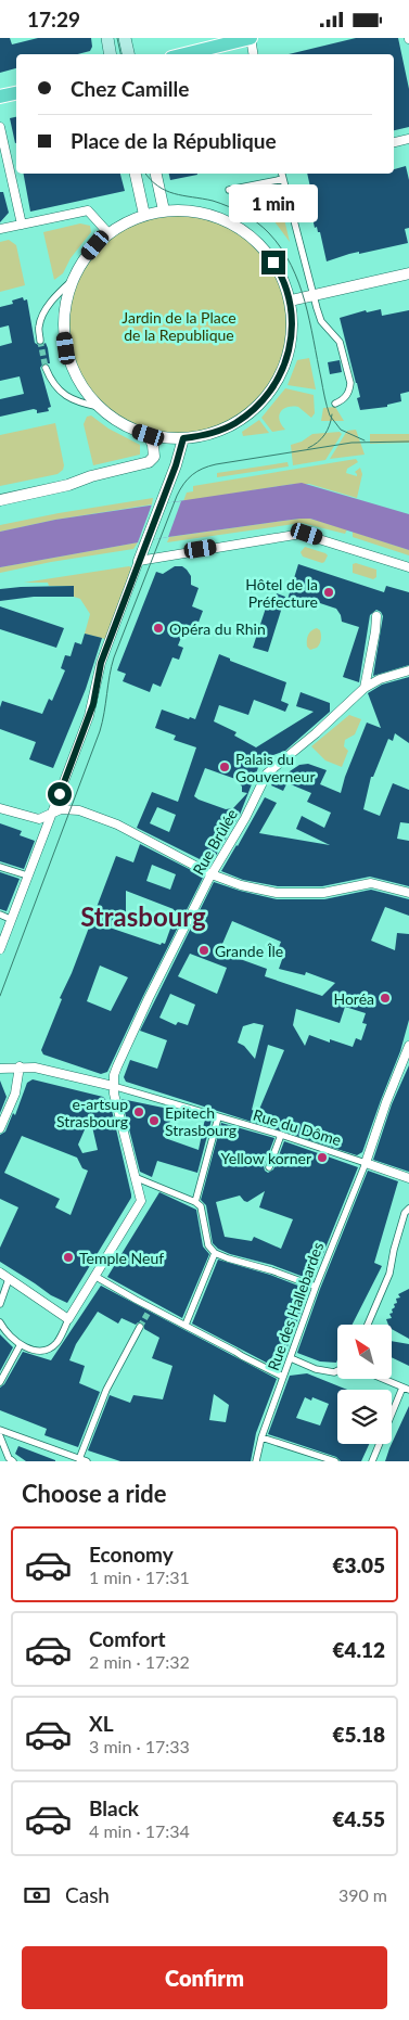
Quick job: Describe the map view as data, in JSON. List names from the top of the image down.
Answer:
{
  "streets": {
    "street": ["Rue Brûlée", "Rue du Dôme", "Rue des Hallebardes"]
  },
  "crossings": [
    ["Rue Brûlée", "Rue du Dôme"],
    ["Rue du Dôme", "Rue des Hallebardes"]
  ],
  "districts": ["Strasbourg"],
  "parks": ["Jardin de la Place de la Republique"],
  "places": [
    "Hôtel de la Préfecture",
    "Opéra du Rhin",
    "Palais du Gouverneur",
    "Grande Île",
    "Horéa",
    "e-artsup Strasbourg",
    "Epitech Strasbourg",
    "Yellow korner",
    "Temple Neuf"
  ],
  "north": "top left",
  "page": {
    "status": "17:29",
    "banner": ["Chez Camille", "Place de la République"],
    "bubble": "1 min",
    "heading": "Choose a ride",
    "list": [
      {
        "name": "Economy",
        "note": "1 min · 17:31",
        "value": "€3.05"
      },
      {
        "name": "Comfort",
        "note": "2 min · 17:32",
        "value": "€4.12"
      },
      {
        "name": "XL",
        "note": "3 min · 17:33",
        "value": "€5.18"
      },
      {
        "name": "Black",
        "note": "4 min · 17:34",
        "value": "€4.55"
      }
    ],
    "pay": ["Cash", "390 m"],
    "buttons": "Confirm"
  }
}
